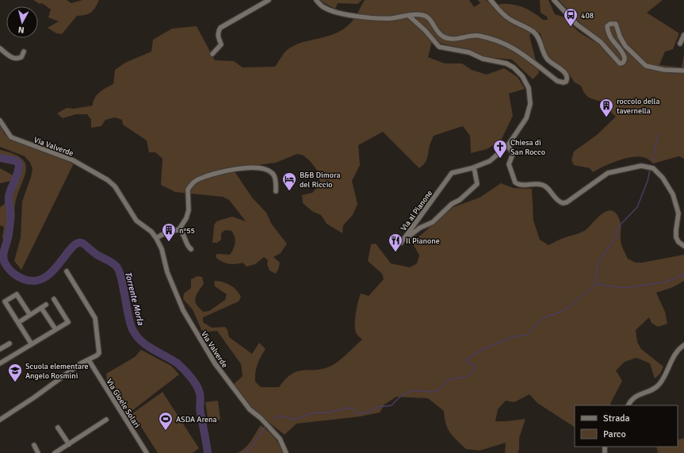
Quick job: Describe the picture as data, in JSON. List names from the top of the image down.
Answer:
{
  "streets": {
    "street": ["Via Valverde", "Via al Pianone", "Via Gioele Solari"]
  },
  "water": ["Torrente Morla"],
  "places": {
    "bus stop": ["408"],
    "building": ["roccolo della tavernella", "n°55"],
    "church": ["Chiesa di San Rocco"],
    "hotel": ["B&B Dimora del Riccio"],
    "restaurant": ["Il Pianone"],
    "school or university": ["Scuola elementare Angelo Rosmini"],
    "sports": ["ASDA Arena"]
  },
  "legend": ["Strada", "Parco"],
  "north": "bottom"
}
